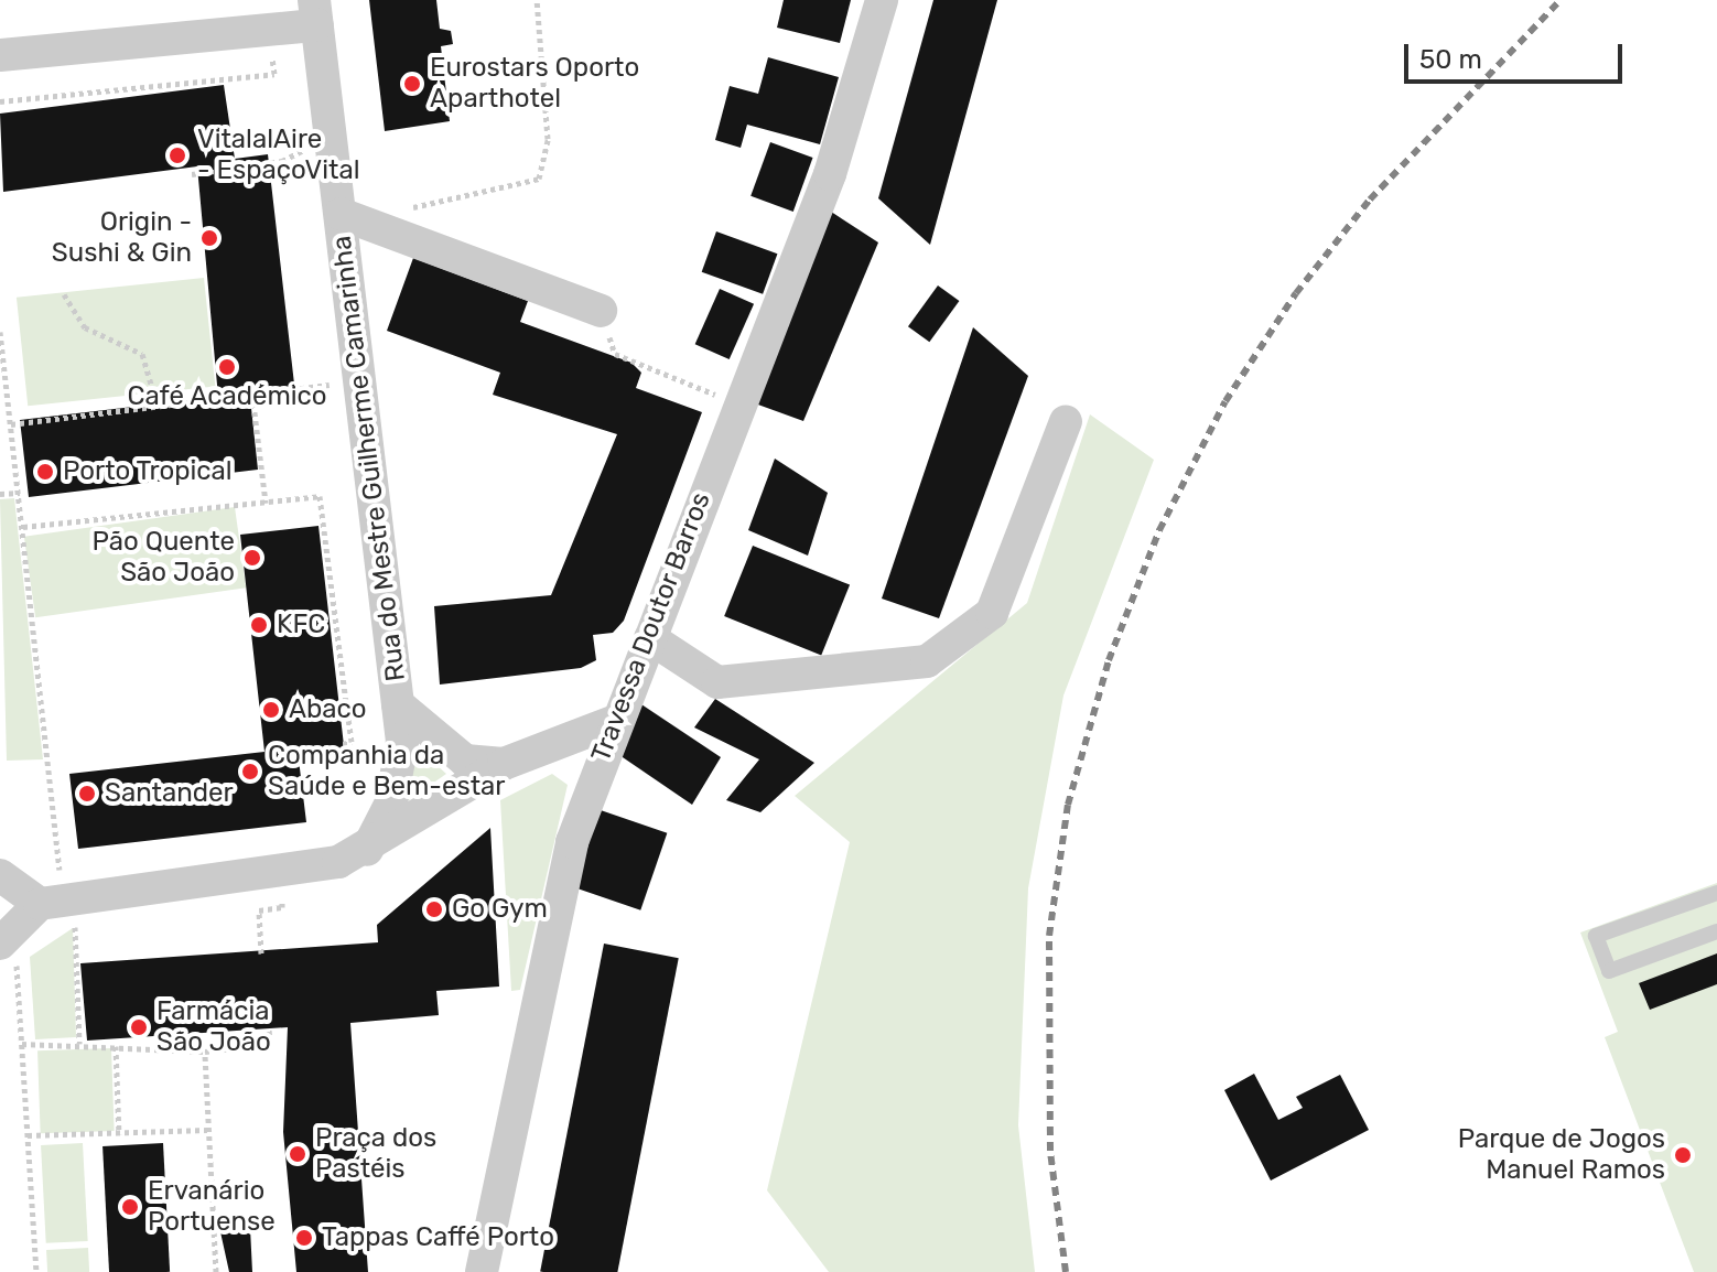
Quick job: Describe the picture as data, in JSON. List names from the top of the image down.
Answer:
{
  "streets": {
    "street": ["Rua do Mestre Guilherme Camarinha", "Travessa Doutor Barros"]
  },
  "crossings": [
    ["Rua do Mestre Guilherme Camarinha", "Travessa Doutor Barros"]
  ],
  "places": [
    "Eurostars Oporto Aparthotel",
    "VitalalAire - EspaçoVital",
    "Origin - Sushi & Gin",
    "Café Académico",
    "Porto Tropical",
    "Pão Quente São João",
    "KFC",
    "Abaco",
    "Companhia da Saúde e Bem-estar",
    "Santander",
    "Go Gym",
    "Farmácia São João",
    "Praça dos Pastéis",
    "Parque de Jogos Manuel Ramos",
    "Ervanário Portuense",
    "Tappas Caffé Porto"
  ],
  "scale_bar": "50 m"
}
